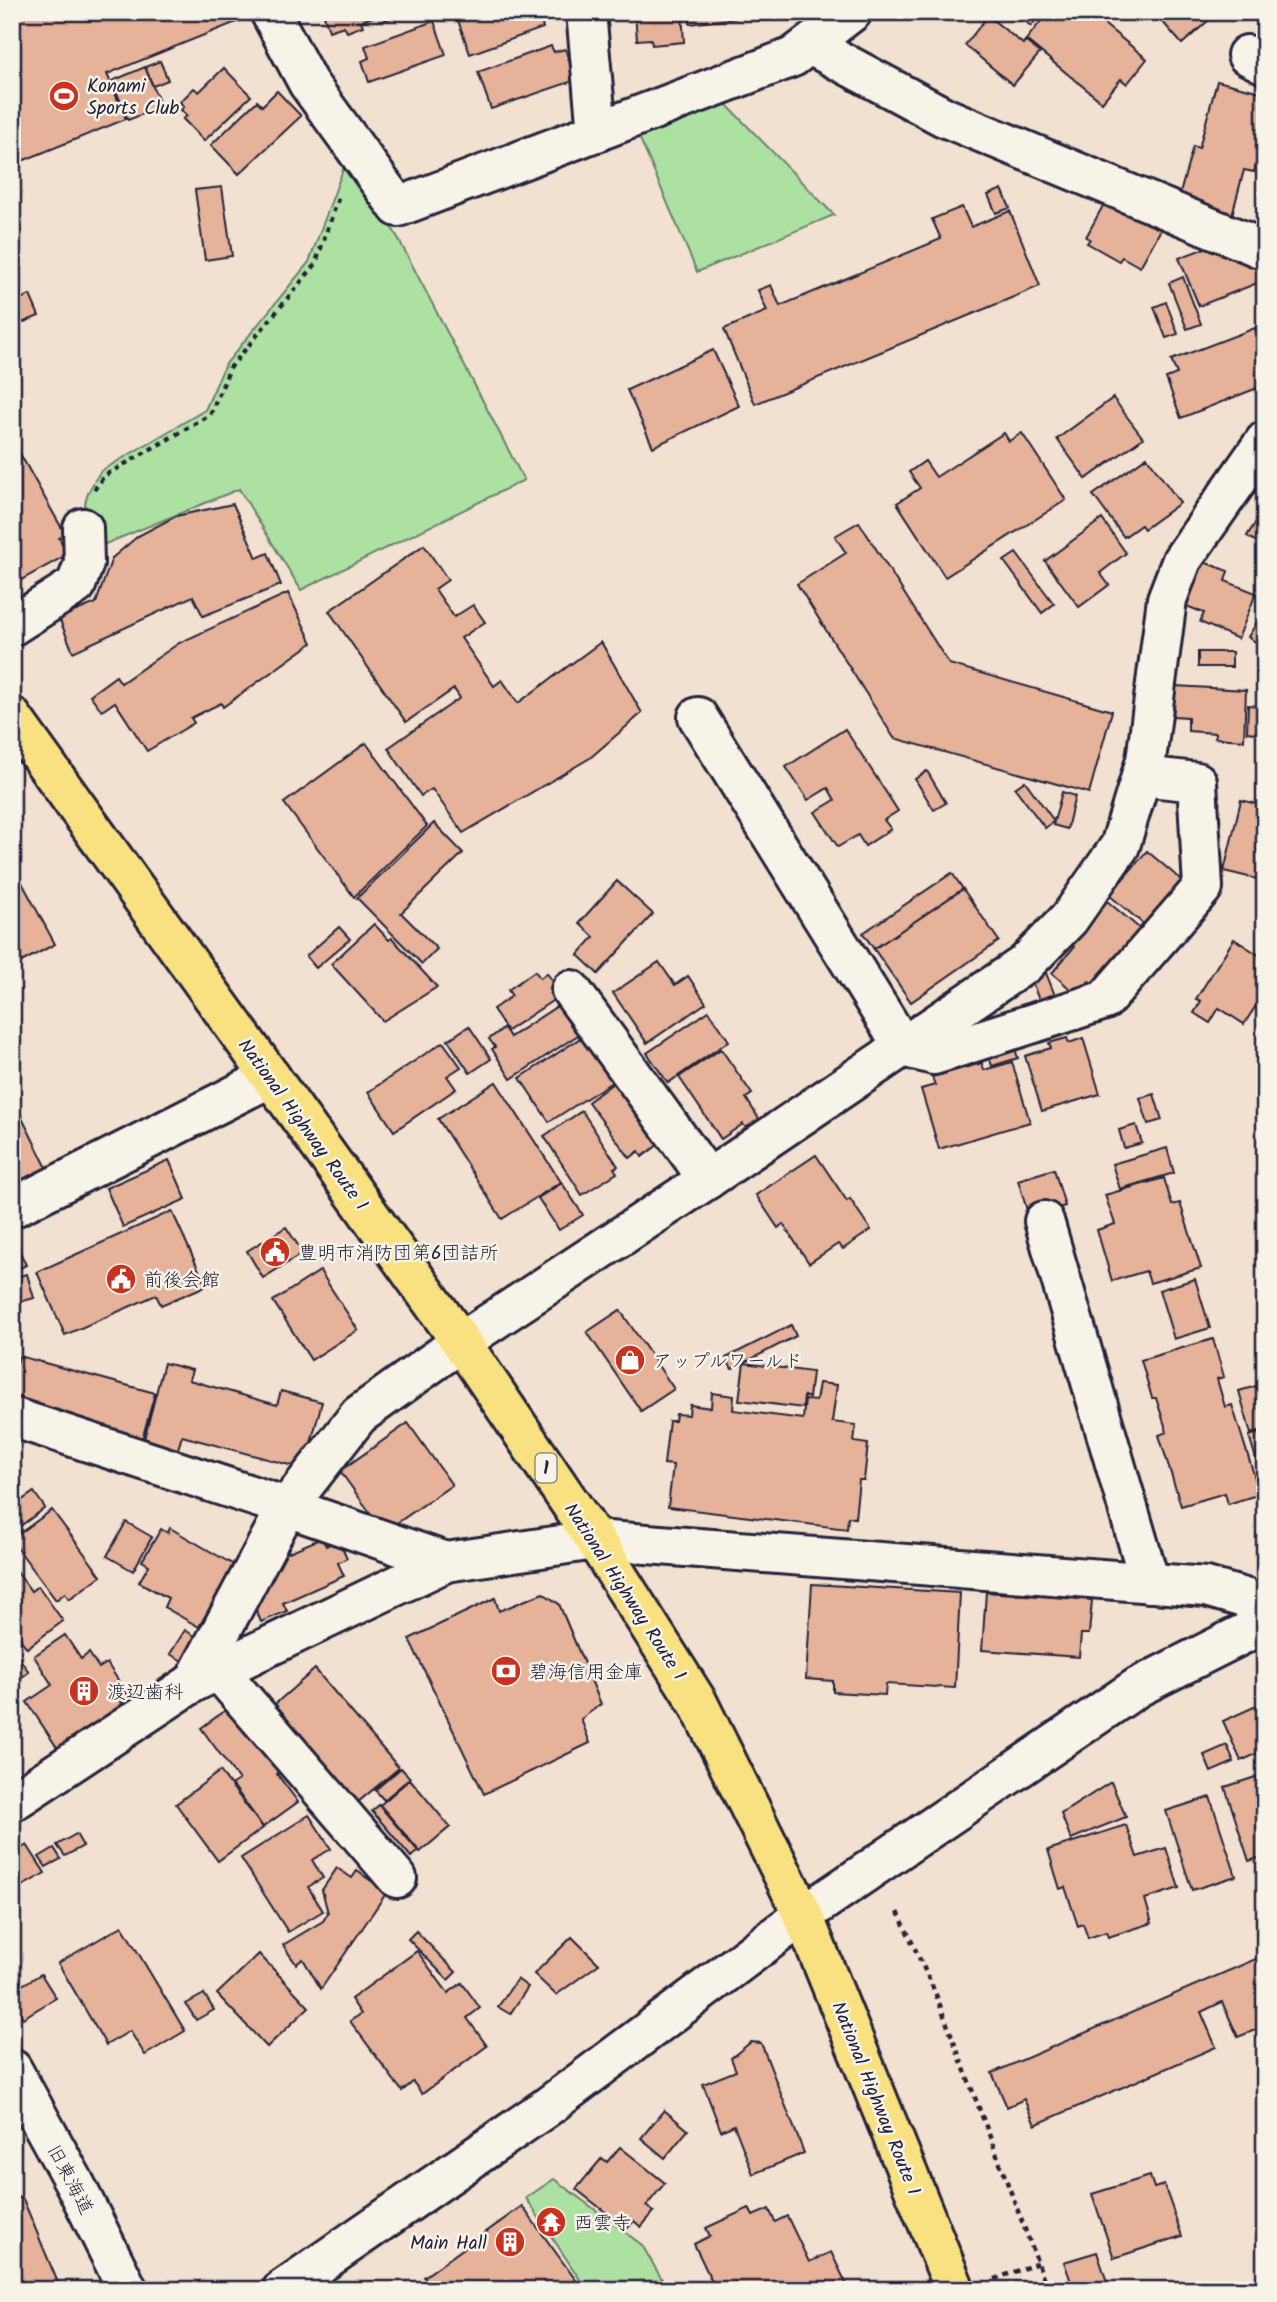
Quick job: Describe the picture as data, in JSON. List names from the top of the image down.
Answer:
{
  "streets": {
    "highway": ["National Highway Route 1", "1"],
    "street": ["旧東海道"]
  },
  "places": {
    "sports": ["Konami Sports Club"],
    "public building": ["豊明市消防団第6団詰所", "前後会館"],
    "shop": ["アップルワールド"],
    "bank": ["碧海信用金庫"],
    "building": ["渡辺歯科", "Main Hall"],
    "temple": ["西雲寺"]
  }
}
